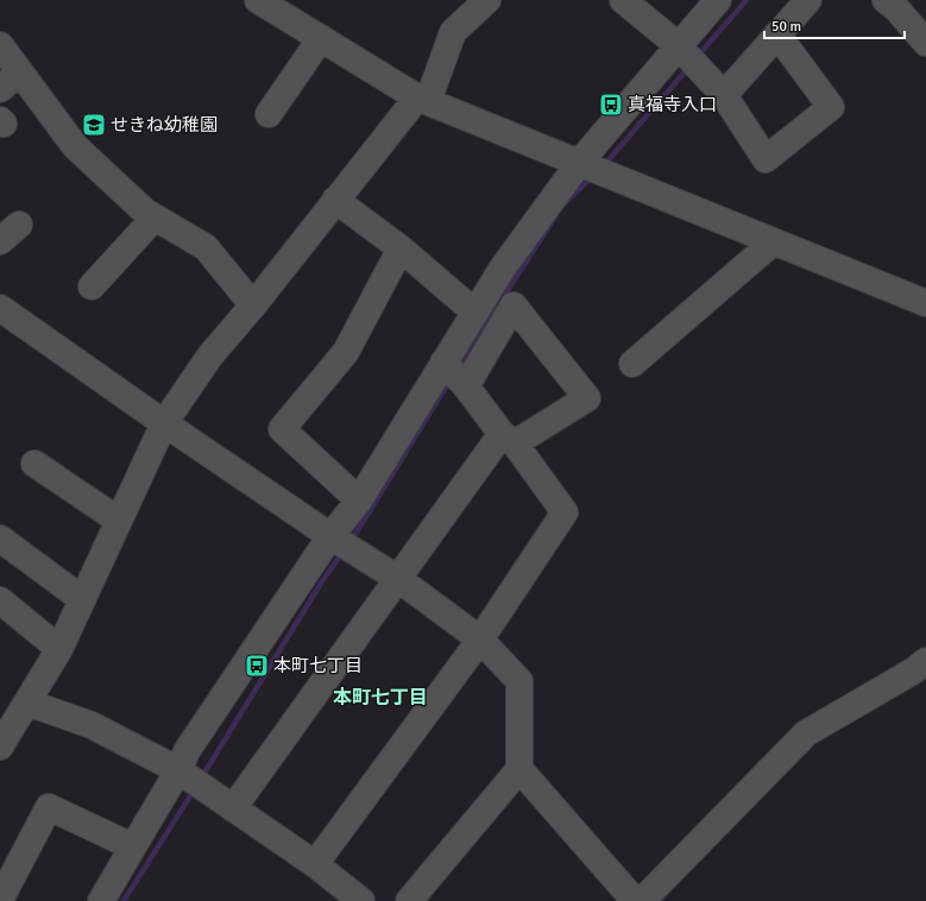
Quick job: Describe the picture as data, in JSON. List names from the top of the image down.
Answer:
{
  "districts": ["本町七丁目"],
  "places": {
    "bus stop": ["真福寺入口", "本町七丁目"],
    "school or university": ["せきね幼稚園"]
  },
  "scale_bar": "50 m"
}
